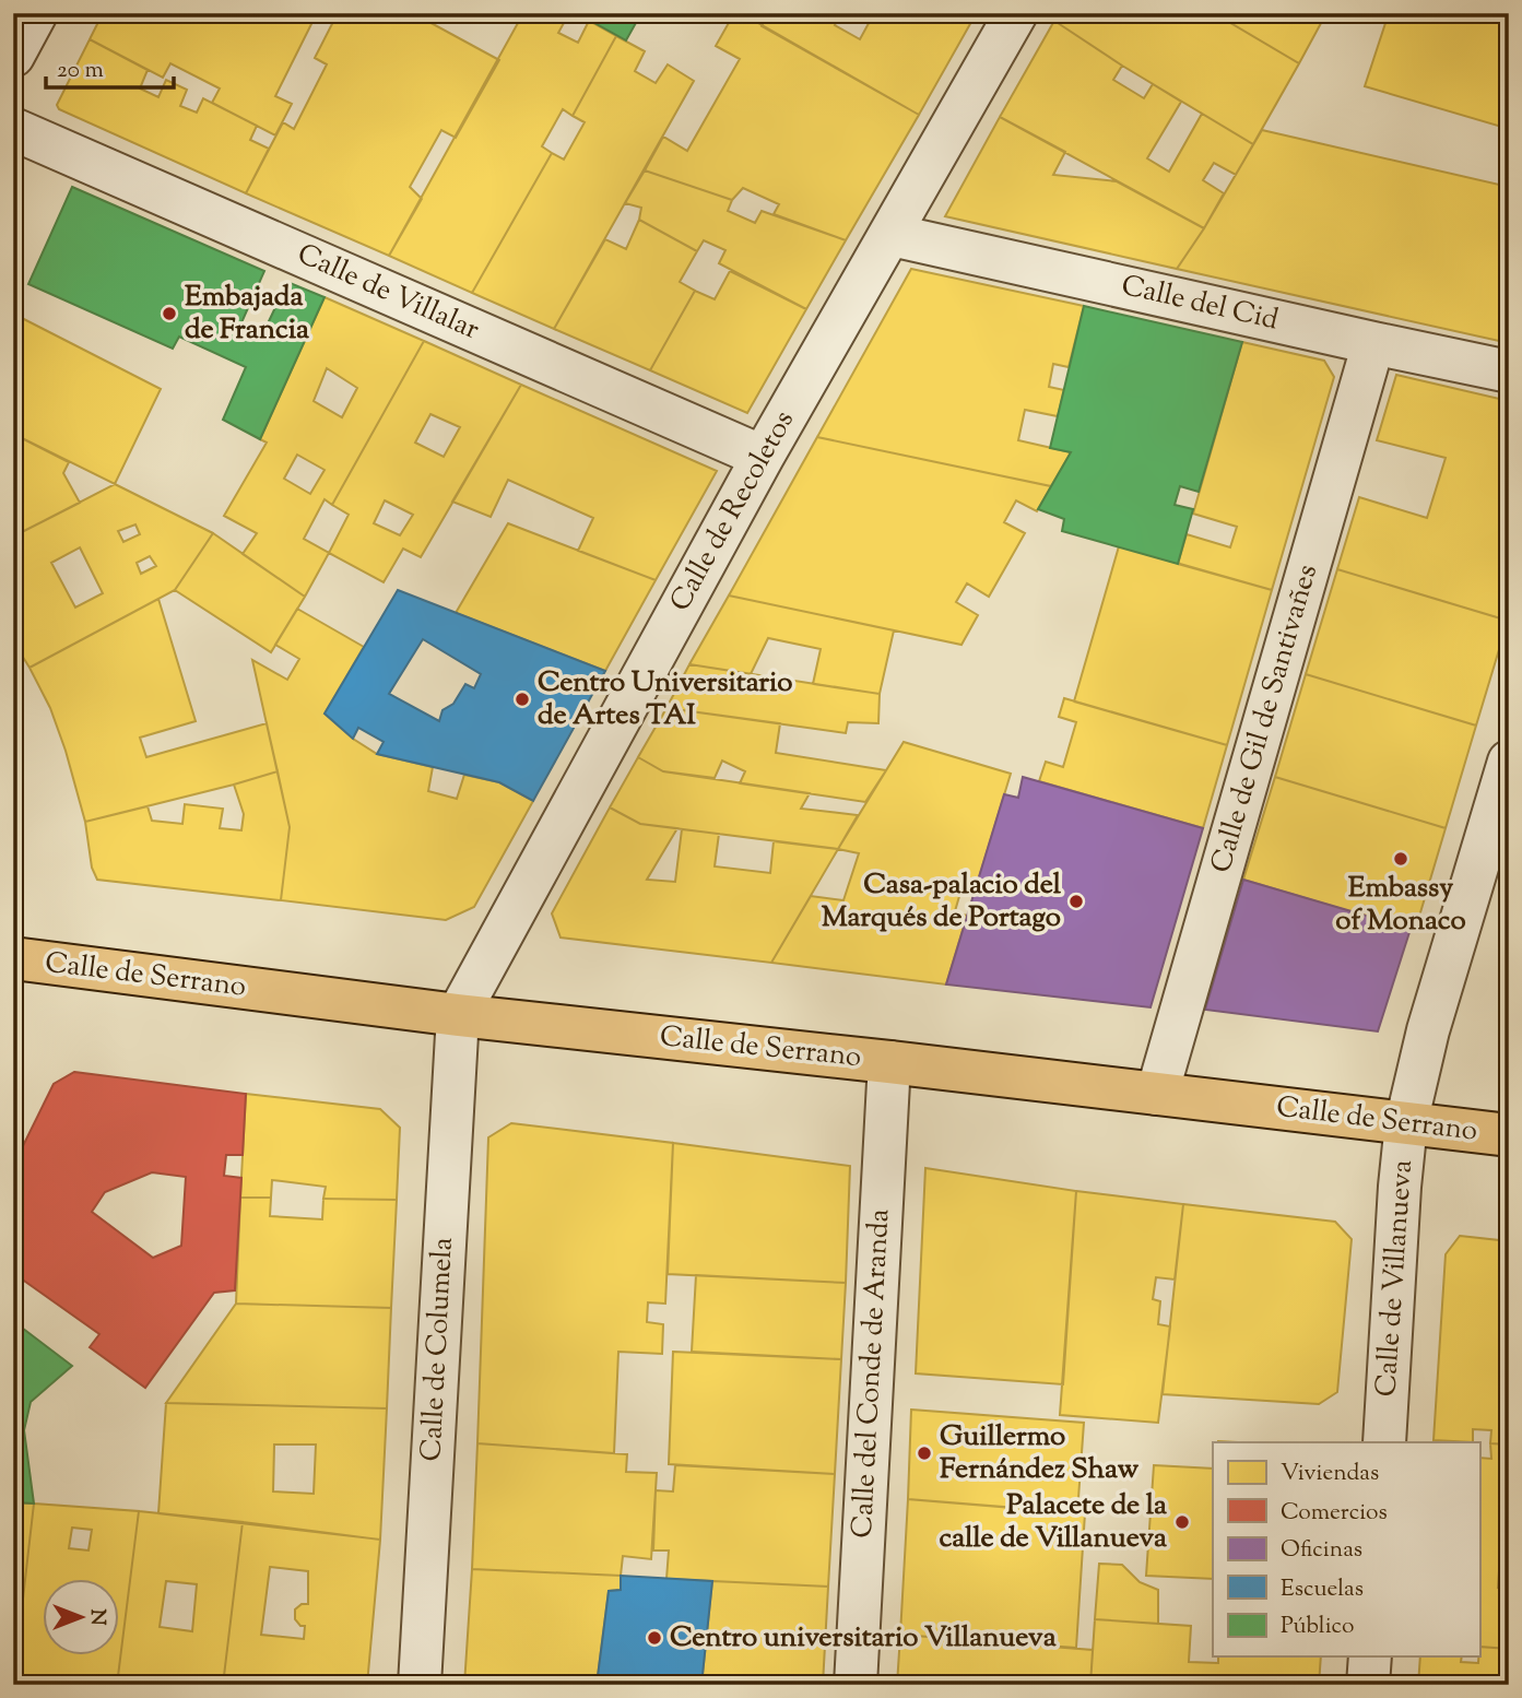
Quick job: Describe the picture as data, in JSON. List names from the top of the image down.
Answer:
{
  "streets": {
    "main road": ["Calle de Serrano"],
    "street": [
      "Calle de Villalar",
      "Calle del Cid",
      "Calle de Recoletos",
      "Calle de Gil de Santivañes",
      "Calle de Villanueva",
      "Calle de Columela",
      "Calle del Conde de Aranda"
    ]
  },
  "crossings": [
    ["Calle de Villalar", "Calle de Recoletos"],
    ["Calle del Cid", "Calle de Recoletos"],
    ["Calle del Cid", "Calle de Gil de Santivañes"],
    ["Calle de Recoletos", "Calle de Serrano"],
    ["Calle de Recoletos", "Calle de Columela"],
    ["Calle de Gil de Santivañes", "Calle de Serrano"],
    ["Calle de Serrano", "Calle de Villanueva"],
    ["Calle de Serrano", "Calle de Columela"],
    ["Calle de Serrano", "Calle del Conde de Aranda"]
  ],
  "places": [
    "Embajada de Francia",
    "Centro Universitario de Artes TAI",
    "Embassy of Monaco",
    "Casa-palacio del Marqués de Portago",
    "Guillermo Fernández Shaw",
    "Palacete de la calle de Villanueva",
    "Centro universitario Villanueva"
  ],
  "legend": [
    "Viviendas",
    "Comercios",
    "Oficinas",
    "Escuelas",
    "Público"
  ],
  "scale_bar": "20 m",
  "north": "right"
}
